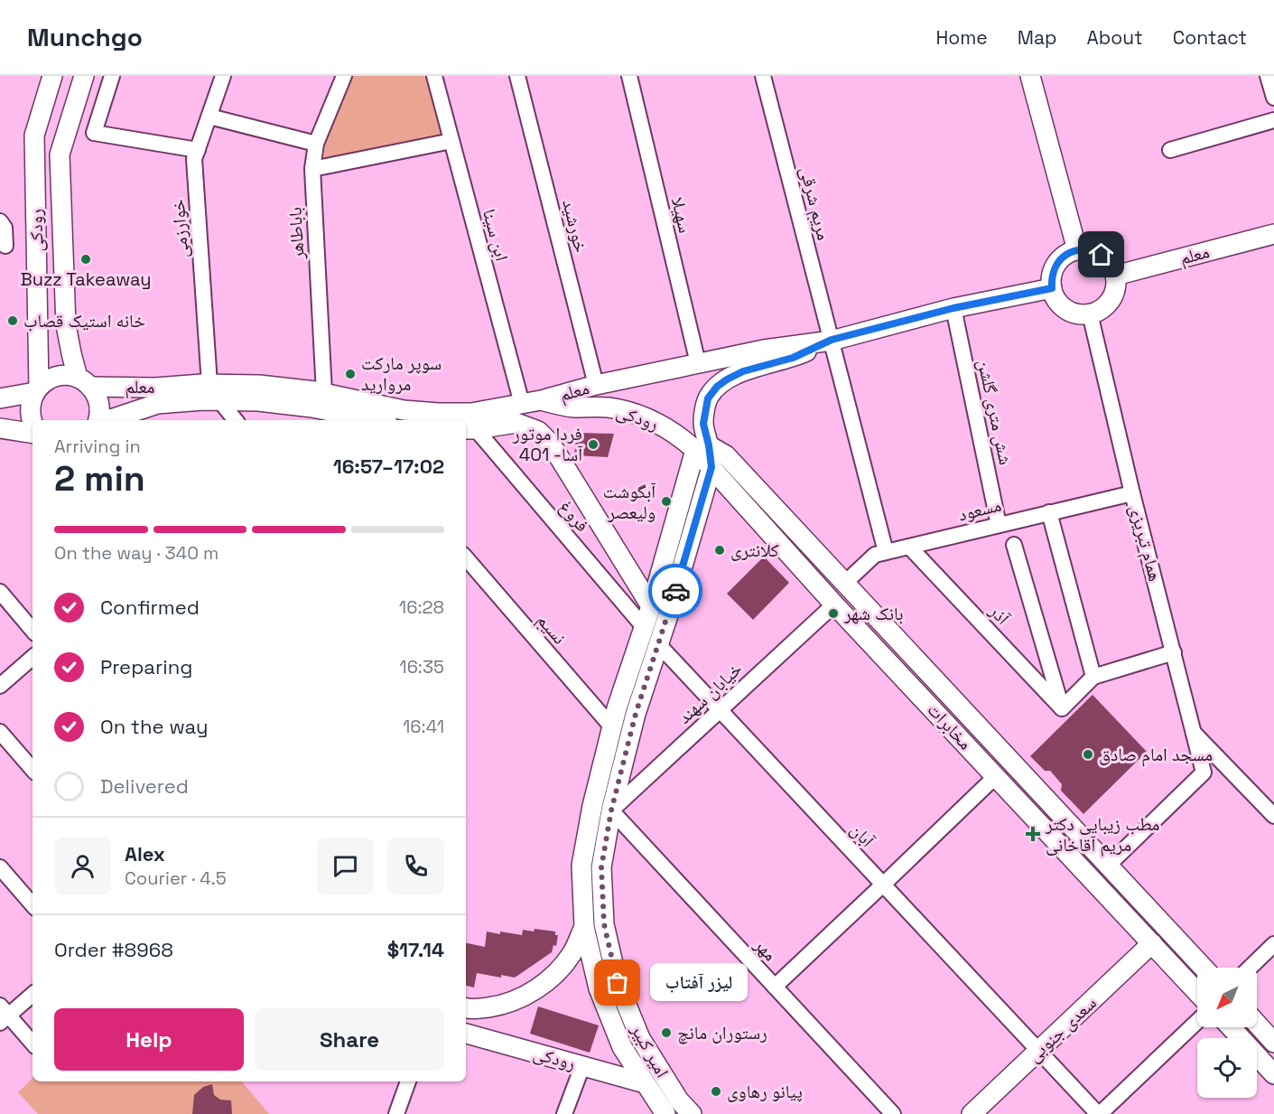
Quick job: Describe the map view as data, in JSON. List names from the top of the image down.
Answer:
{
  "streets": {
    "main road": [
      "رودکی",
      "معلم",
      "مخابرات",
      "سعدى جنوبی",
      "امیر کبیر",
      "رودکى"
    ],
    "street": [
      "مریم شرقی",
      "سهیلا",
      "خورشید",
      "خوارزمی",
      "باباطاهر",
      "ابن سینا",
      "شش متری گلشن",
      "مسعود",
      "فروغ",
      "همام تبریزی",
      "آذر",
      "نسیم",
      "خیابان سهند",
      "آبان",
      "مهر"
    ]
  },
  "crossings": [
    ["مریم شرقی", "معلم"],
    ["مریم شرقی", "مسعود"],
    ["سهیلا", "معلم"],
    ["خورشید", "معلم"],
    ["خوارزمی", "معلم"],
    ["رودکی", "معلم"],
    ["رودکی", "مخابرات"],
    ["رودکی", "امیر کبیر"],
    ["باباطاهر", "معلم"],
    ["ابن سینا", "معلم"],
    ["معلم", "شش متری گلشن"],
    ["معلم", "همام تبریزی"],
    ["شش متری گلشن", "مسعود"],
    ["مسعود", "همام تبریزی"],
    ["مسعود", "آذر"],
    ["مسعود", "مخابرات"],
    ["فروغ", "امیر کبیر"],
    ["همام تبریزی", "مخابرات"],
    ["نسیم", "امیر کبیر"],
    ["خیابان سهند", "مخابرات"],
    ["خیابان سهند", "آبان"],
    ["خیابان سهند", "مهر"],
    ["خیابان سهند", "امیر کبیر"],
    ["مخابرات", "سعدى جنوبی"],
    ["مخابرات", "امیر کبیر"],
    ["آبان", "سعدى جنوبی"],
    ["آبان", "امیر کبیر"],
    ["مهر", "امیر کبیر"],
    ["امیر کبیر", "رودکى"]
  ],
  "places": {
    "other": [
      "Buzz Takeaway",
      "خانه استیک قصاب",
      "سوپر مارکت مروارید",
      "فردا موتور 401 -آسا",
      "آبگوشت ولیعصر",
      "کلانتری",
      "بانک شهر",
      "مسجد امام صادق",
      "لیزر آفتاب",
      "رستوران مانچ",
      "پیانو رهاوی"
    ],
    "health": ["مطب زیبایی دکتر مریم آقاخانی"]
  },
  "north": "bottom left",
  "page": {
    "header": "Munchgo",
    "nav": [
      "Home",
      "Map",
      "About",
      "Contact"
    ],
    "heading": ["2 min", "Arriving in", "16:57–17:02"],
    "panel": [
      "Alex",
      "Courier · 4.5",
      "Order #8968",
      "$17.14"
    ],
    "bar": "On the way · 340 m",
    "list": [
      ["Confirmed", "16:28"],
      ["Preparing", "16:35"],
      ["On the way", "16:41"],
      "Delivered"
    ],
    "bubble": "لیزر آفتاب",
    "buttons": ["Help", "Share"]
  }
}
